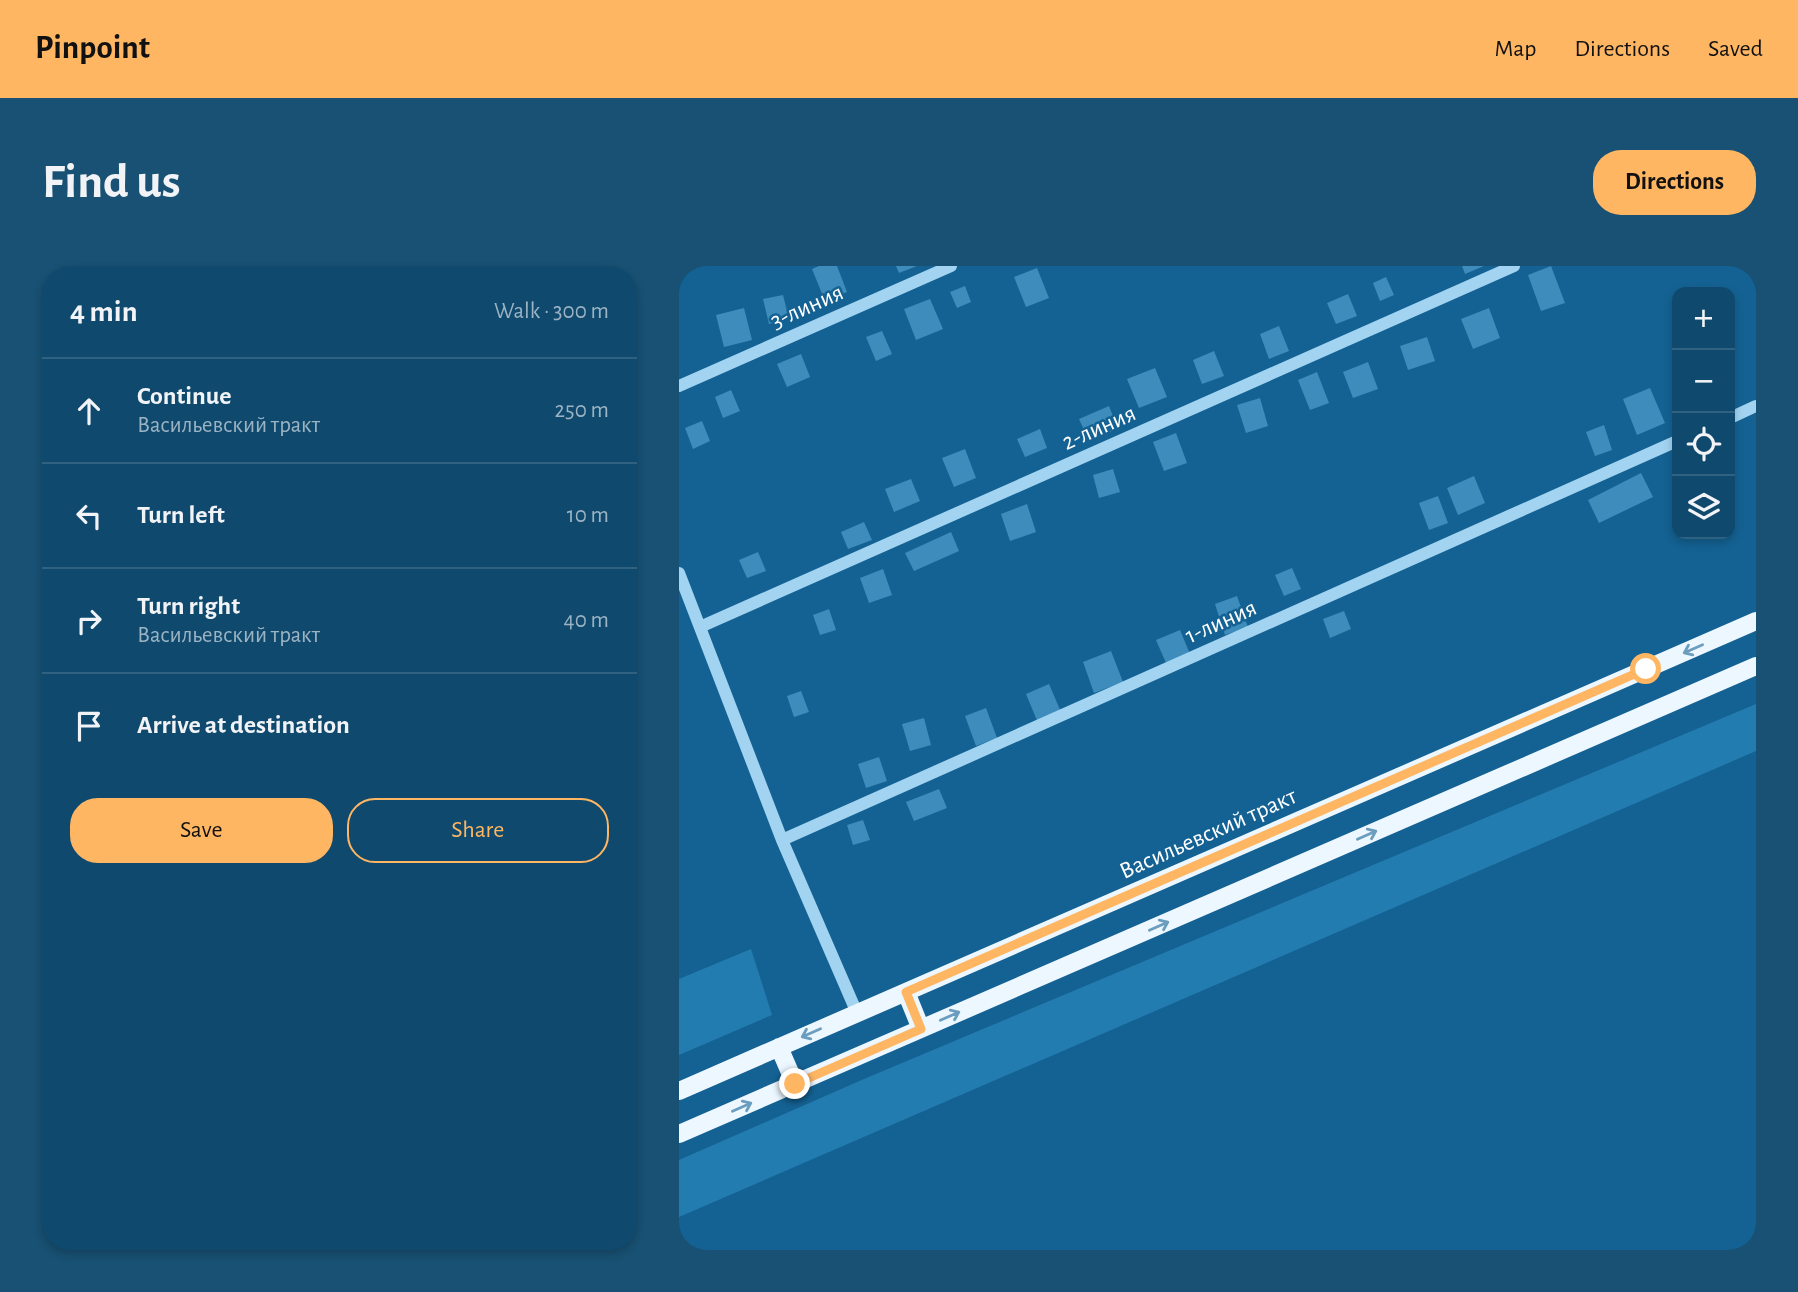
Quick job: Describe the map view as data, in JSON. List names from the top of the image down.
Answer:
{
  "streets": {
    "main road": ["Васильевский тракт"],
    "street": ["3-линия", "2-линия", "1-линия"]
  },
  "page": {
    "header": "Pinpoint",
    "nav": ["Map", "Directions", "Saved"],
    "buttons": [
      "Directions",
      ["Save", "Share"]
    ],
    "title": "Find us",
    "heading": ["4 min", "Walk · 300 m"],
    "map_buttons": ["+", "−"],
    "list": [
      ["Continue", "Васильевский тракт", "250 m"],
      ["Turn left", "10 m"],
      ["Turn right", "Васильевский тракт", "40 m"],
      "Arrive at destination"
    ]
  }
}
